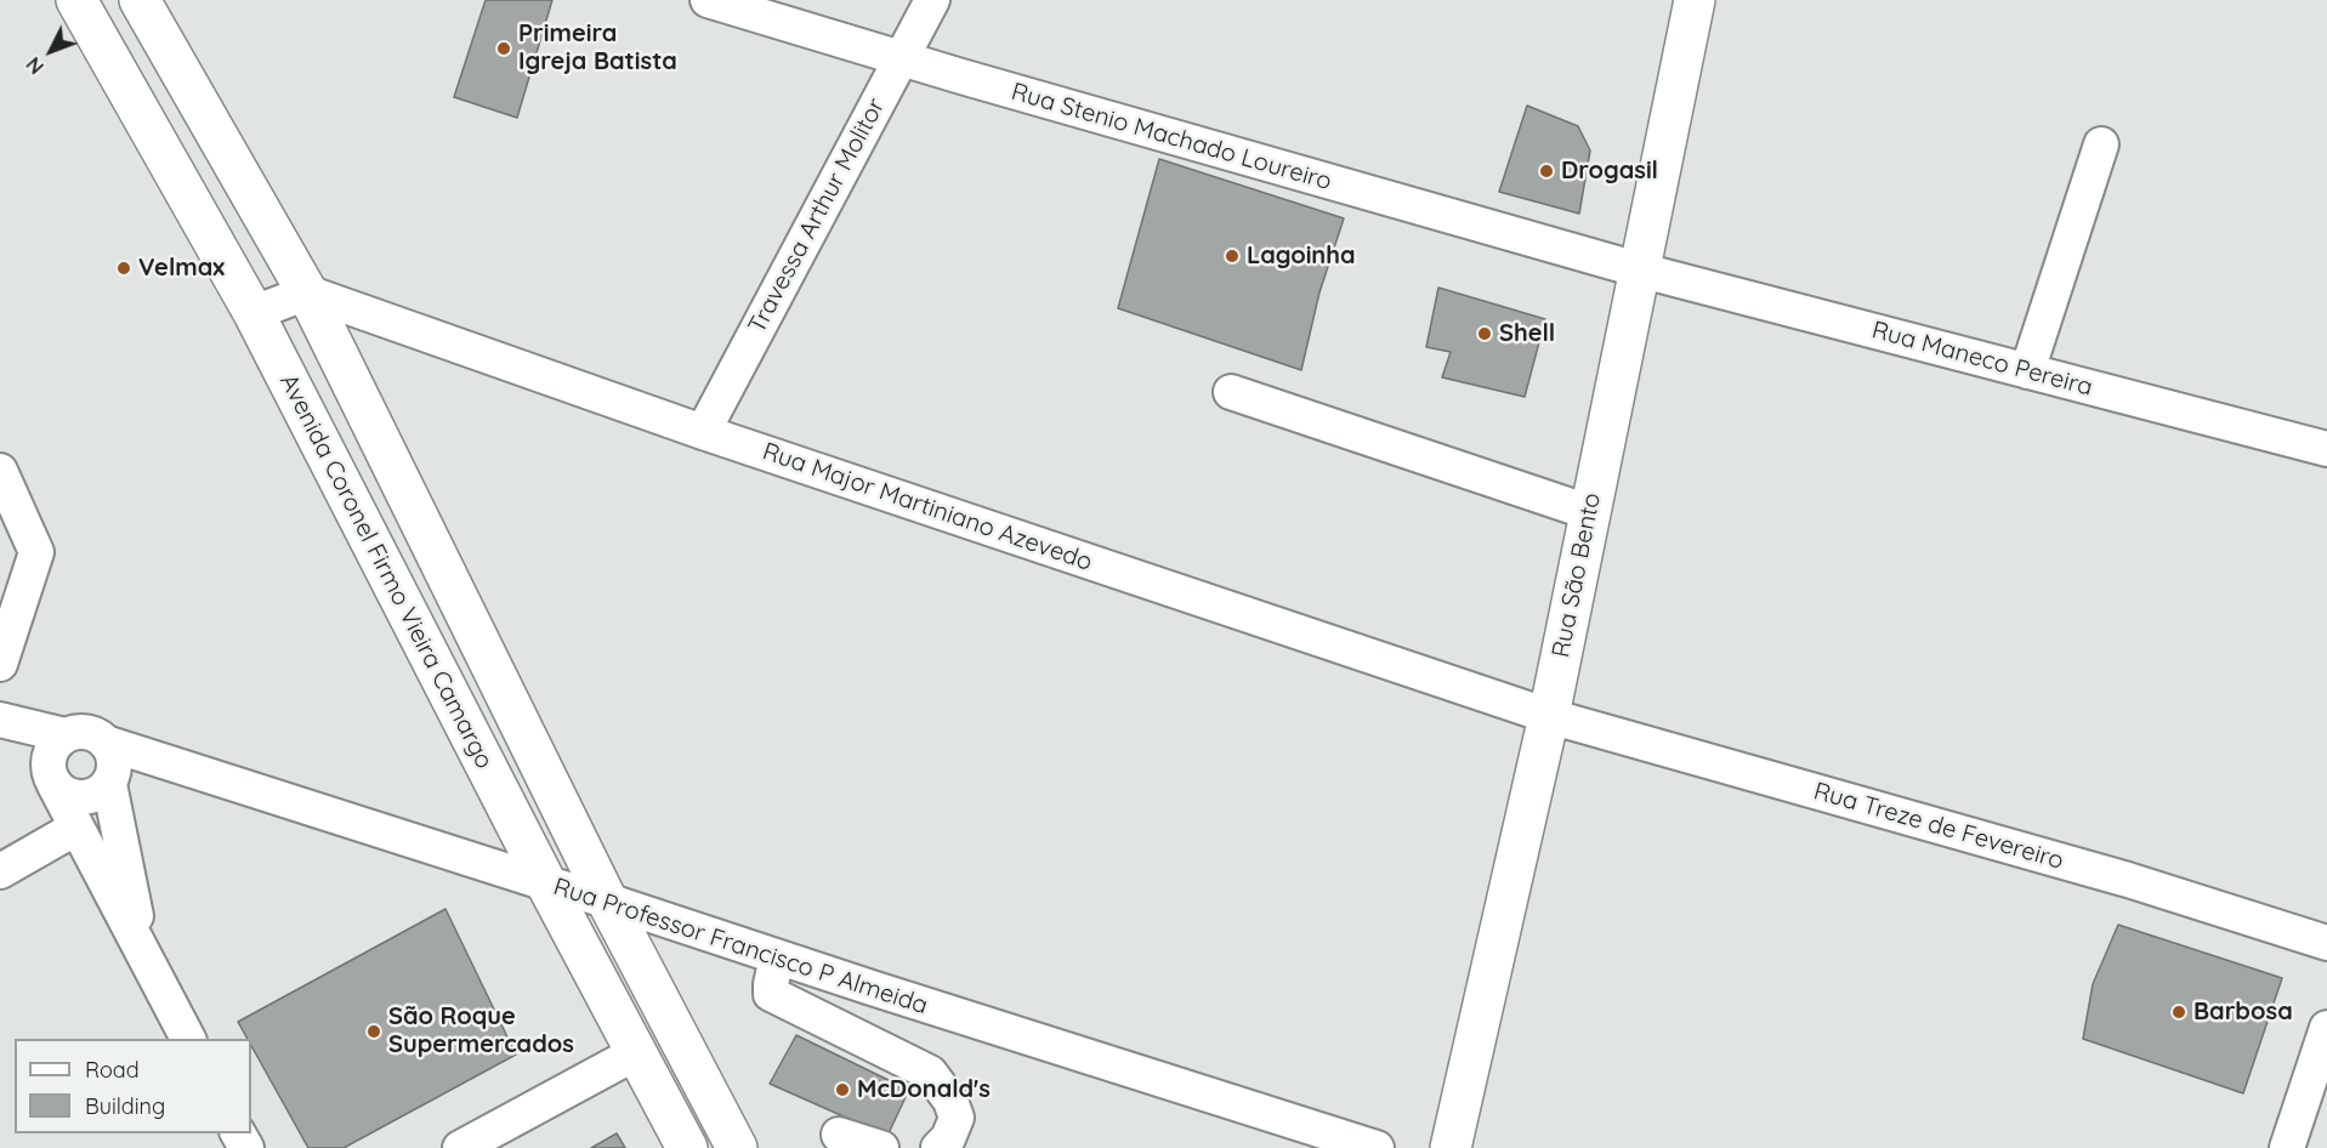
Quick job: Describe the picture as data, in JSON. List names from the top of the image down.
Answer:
{
  "streets": {
    "main road": ["Avenida Coronel Firmo Vieira Camargo", "Rua São Bento"],
    "street": [
      "Rua Stenio Machado Loureiro",
      "Travessa Arthur Molitor",
      "Rua Maneco Pereira",
      "Rua Major Martiniano Azevedo",
      "Rua Treze de Fevereiro",
      "Rua Professor Francisco P Almeida"
    ]
  },
  "crossings": [
    ["Rua Stenio Machado Loureiro", "Travessa Arthur Molitor"],
    ["Rua Stenio Machado Loureiro", "Rua Maneco Pereira"],
    ["Rua Stenio Machado Loureiro", "Rua São Bento"],
    ["Travessa Arthur Molitor", "Rua Major Martiniano Azevedo"],
    ["Rua Maneco Pereira", "Rua São Bento"],
    ["Rua Major Martiniano Azevedo", "Avenida Coronel Firmo Vieira Camargo"],
    ["Rua Major Martiniano Azevedo", "Rua São Bento"],
    ["Rua Major Martiniano Azevedo", "Rua Treze de Fevereiro"],
    ["Avenida Coronel Firmo Vieira Camargo", "Rua Professor Francisco P Almeida"],
    ["Rua São Bento", "Rua Treze de Fevereiro"]
  ],
  "places": [
    "Primeira Igreja Batista",
    "Drogasil",
    "Lagoinha",
    "Velmax",
    "Shell",
    "Barbosa",
    "São Roque Supermercados",
    "McDonald's"
  ],
  "legend": ["Road", "Building"],
  "north": "bottom left"
}
